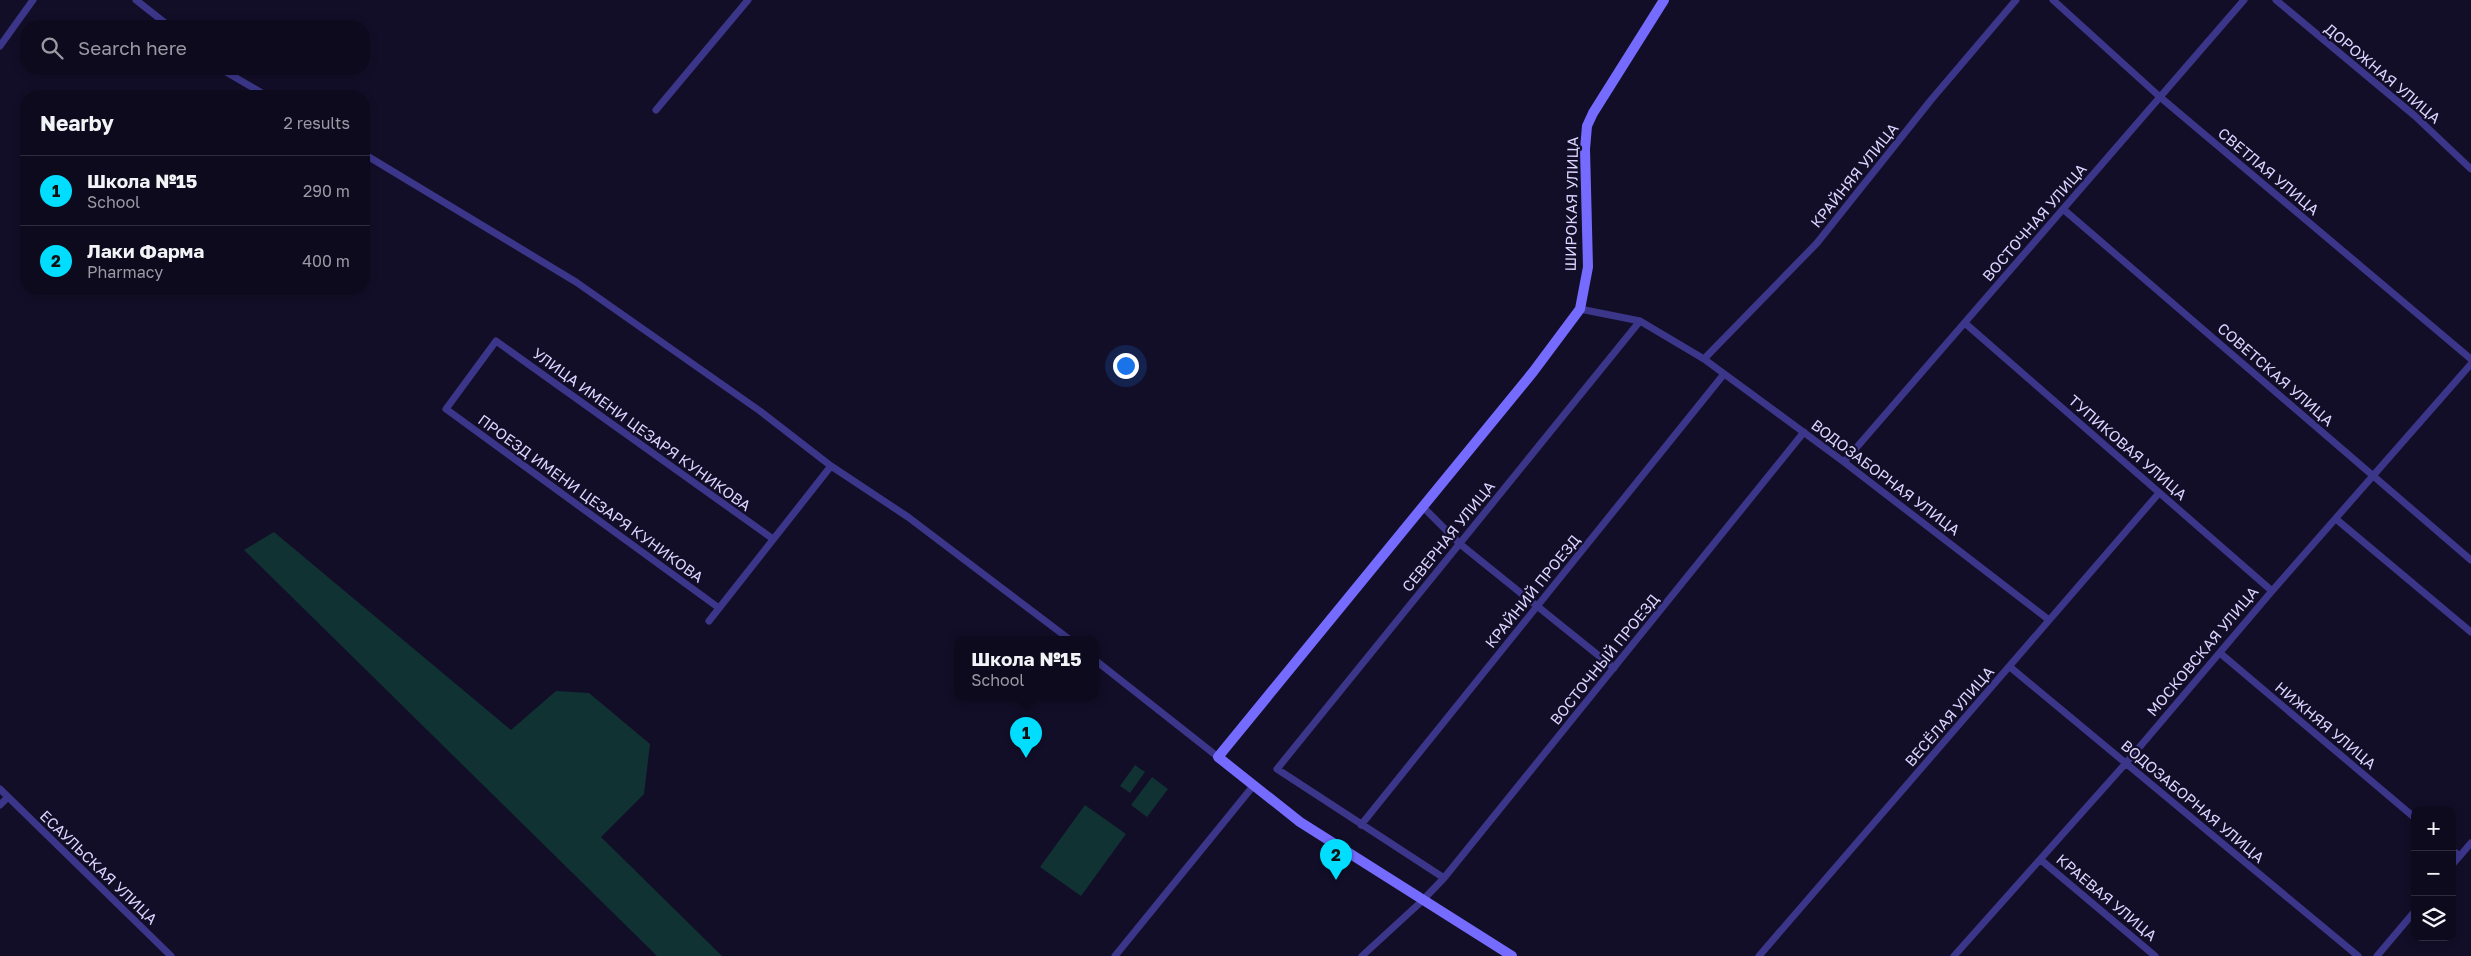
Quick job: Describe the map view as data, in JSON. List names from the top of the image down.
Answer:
{
  "streets": {
    "street": [
      "ДОРОЖНАЯ УЛИЦА",
      "СВЕТЛАЯ УЛИЦА",
      "КРАЙНЯЯ УЛИЦА",
      "ШИРОКАЯ УЛИЦА",
      "ВОСТОЧНАЯ УЛИЦА",
      "СОВЕТСКАЯ УЛИЦА",
      "УЛИЦА ИМЕНИ ЦЕЗАРЯ КУНИКОВА",
      "ТУПИКОВАЯ УЛИЦА",
      "ВОДОЗАБОРНАЯ УЛИЦА",
      "ПРОЕЗД ИМЕНИ ЦЕЗАРЯ КУНИКОВА",
      "СЕВЕРНАЯ УЛИЦА",
      "КРАЙНИЙ ПРОЕЗД",
      "МОСКОВСКАЯ УЛИЦА",
      "ВОСТОЧНЫЙ ПРОЕЗД",
      "ВЕСЁЛАЯ УЛИЦА",
      "НИЖНЯЯ УЛИЦА",
      "ЕСАУЛЬСКАЯ УЛИЦА",
      "КРАЕВАЯ УЛИЦА"
    ]
  },
  "crossings": [
    ["СВЕТЛАЯ УЛИЦА", "ВОСТОЧНАЯ УЛИЦА"],
    ["КРАЙНЯЯ УЛИЦА", "ВОДОЗАБОРНАЯ УЛИЦА"],
    ["ШИРОКАЯ УЛИЦА", "ВОДОЗАБОРНАЯ УЛИЦА"],
    ["ВОСТОЧНАЯ УЛИЦА", "СОВЕТСКАЯ УЛИЦА"],
    ["ВОСТОЧНАЯ УЛИЦА", "ТУПИКОВАЯ УЛИЦА"],
    ["ВОСТОЧНАЯ УЛИЦА", "ВОДОЗАБОРНАЯ УЛИЦА"],
    ["СОВЕТСКАЯ УЛИЦА", "МОСКОВСКАЯ УЛИЦА"],
    ["УЛИЦА ИМЕНИ ЦЕЗАРЯ КУНИКОВА", "ПРОЕЗД ИМЕНИ ЦЕЗАРЯ КУНИКОВА"],
    ["ТУПИКОВАЯ УЛИЦА", "МОСКОВСКАЯ УЛИЦА"],
    ["ТУПИКОВАЯ УЛИЦА", "ВЕСЁЛАЯ УЛИЦА"],
    ["ВОДОЗАБОРНАЯ УЛИЦА", "СЕВЕРНАЯ УЛИЦА"],
    ["ВОДОЗАБОРНАЯ УЛИЦА", "КРАЙНИЙ ПРОЕЗД"],
    ["ВОДОЗАБОРНАЯ УЛИЦА", "МОСКОВСКАЯ УЛИЦА"],
    ["ВОДОЗАБОРНАЯ УЛИЦА", "ВОСТОЧНЫЙ ПРОЕЗД"],
    ["ВОДОЗАБОРНАЯ УЛИЦА", "ВЕСЁЛАЯ УЛИЦА"],
    ["СЕВЕРНАЯ УЛИЦА", "КРАЙНИЙ ПРОЕЗД"],
    ["МОСКОВСКАЯ УЛИЦА", "НИЖНЯЯ УЛИЦА"],
    ["МОСКОВСКАЯ УЛИЦА", "КРАЕВАЯ УЛИЦА"]
  ],
  "page": {
    "search": "Search here",
    "heading": ["Nearby", "2 results"],
    "list": [
      {
        "mark": "1",
        "name": "Школа №15",
        "note": "School",
        "value": "290 m"
      },
      {
        "mark": "2",
        "name": "Лаки Фарма",
        "note": "Pharmacy",
        "value": "400 m"
      }
    ],
    "popup": ["Школа №15", "School"],
    "pins": ["1", "2"],
    "map_buttons": ["+", "−"]
  }
}
